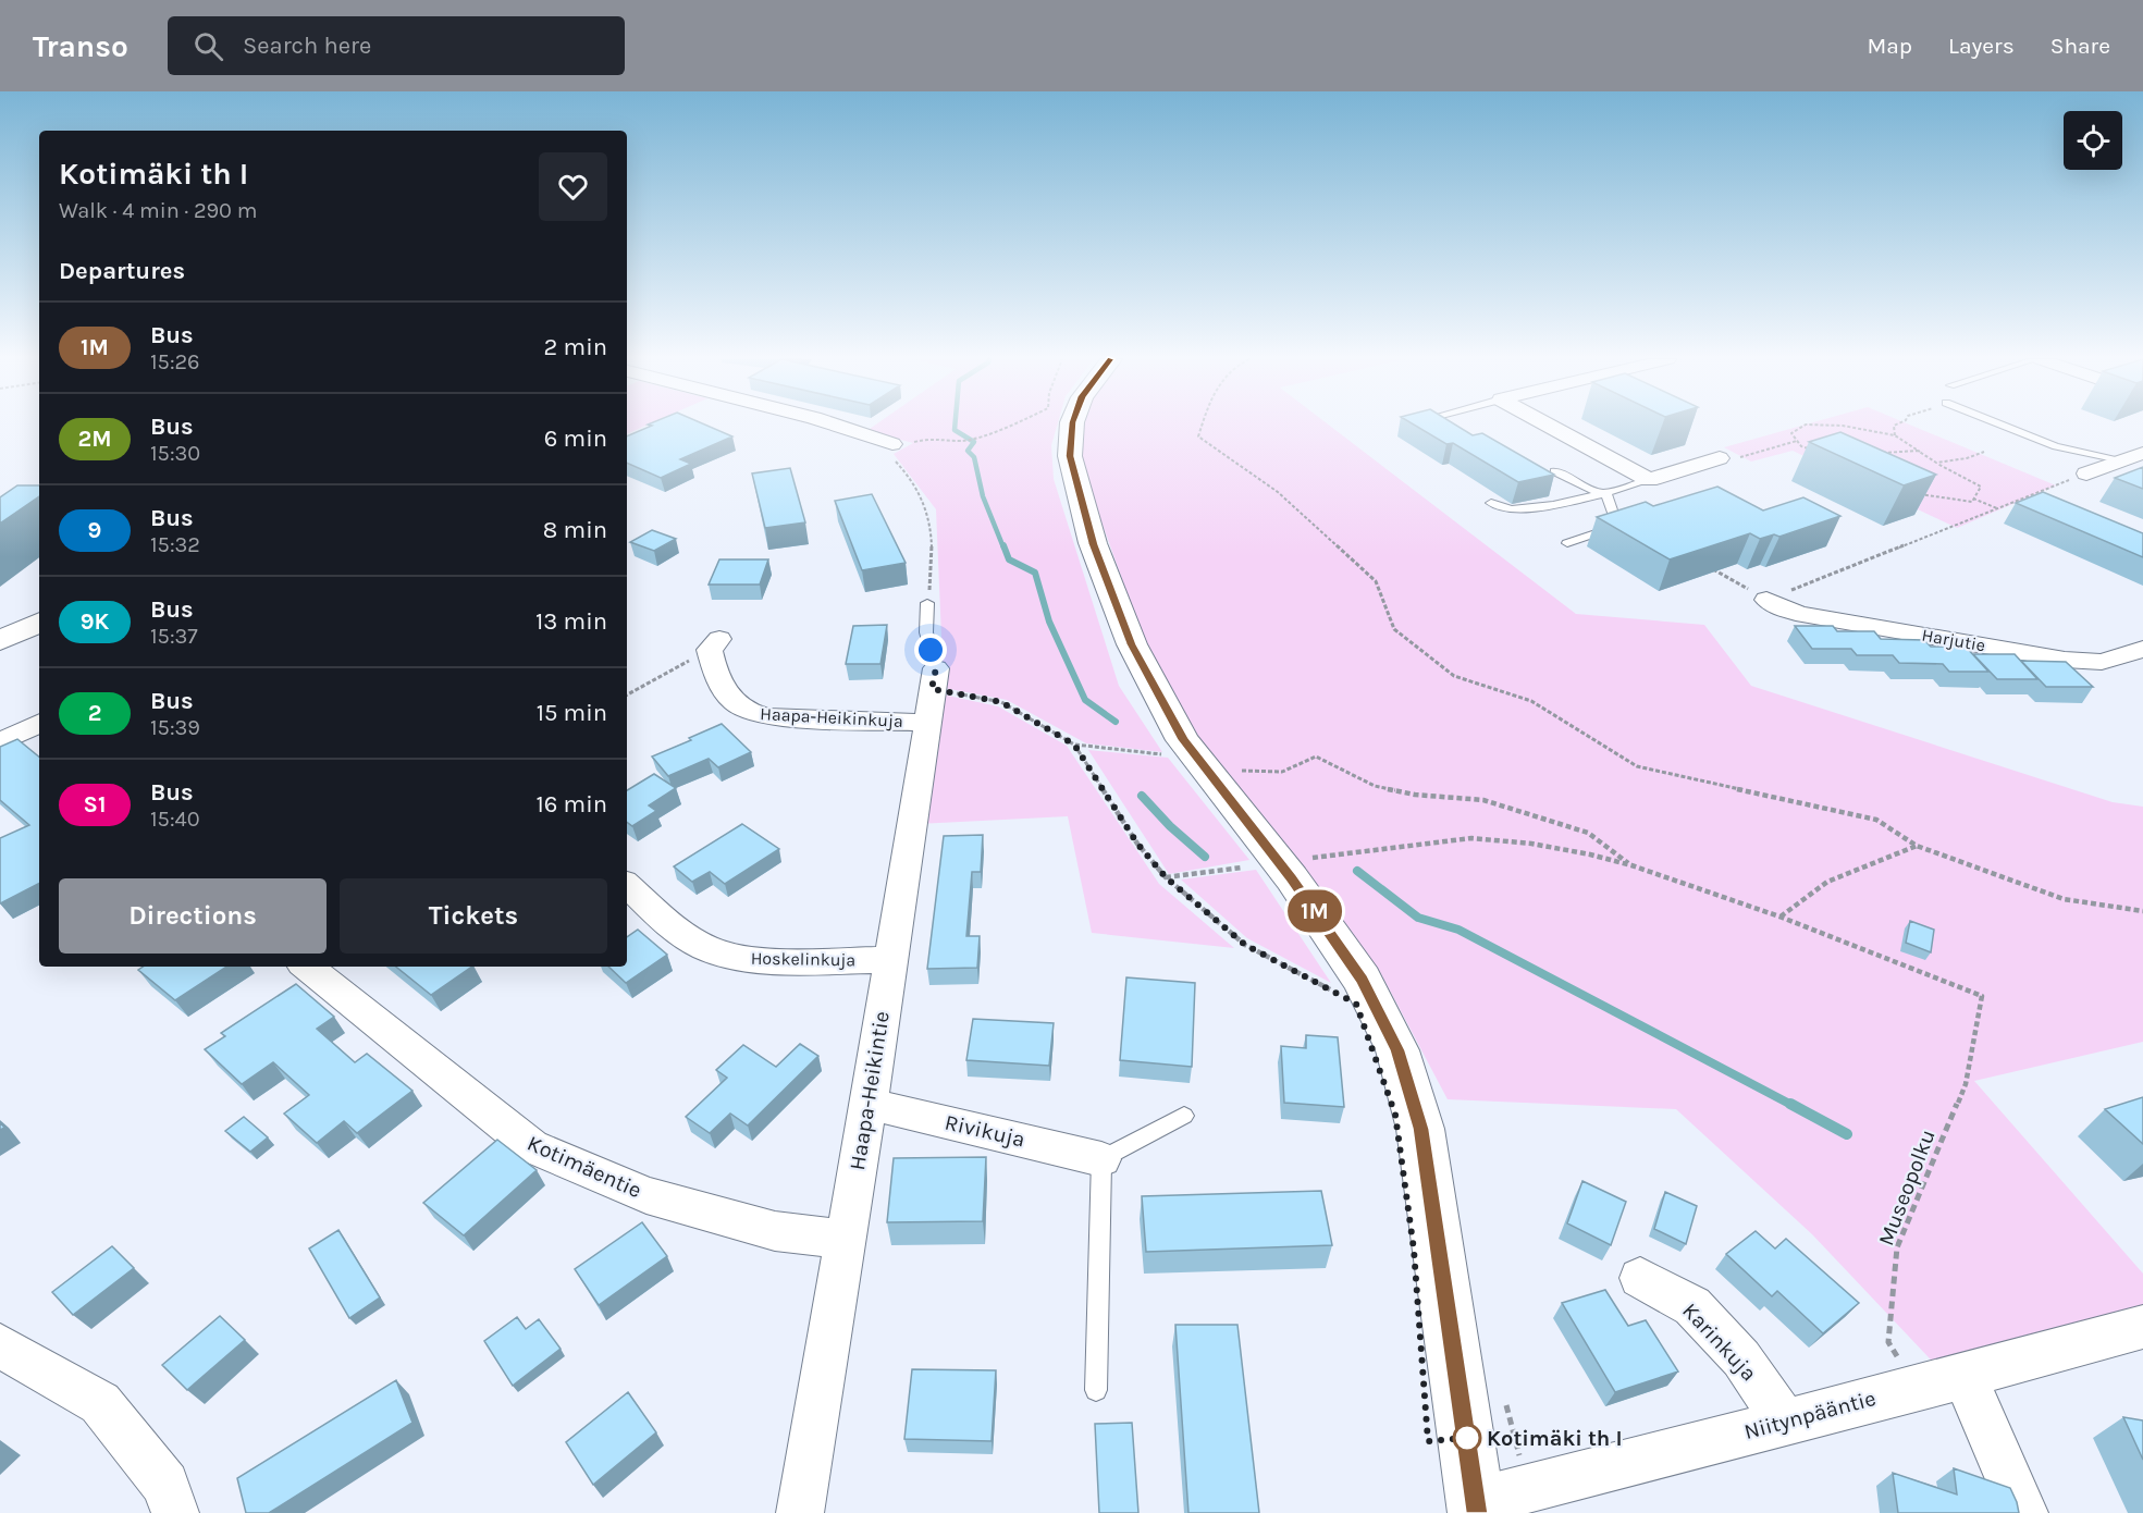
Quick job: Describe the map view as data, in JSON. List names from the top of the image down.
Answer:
{
  "streets": {
    "street": [
      "Harjutie",
      "Haapa-Heikinkuja",
      "Hoskelinkuja",
      "Haapa-Heikintie",
      "Rivikuja",
      "Kotimäentie",
      "Karinkuja",
      "Niitynpääntie"
    ],
    "path": ["Museopolku"]
  },
  "crossings": [
    ["Haapa-Heikinkuja", "Haapa-Heikintie"],
    ["Hoskelinkuja", "Haapa-Heikintie"],
    ["Haapa-Heikintie", "Rivikuja"],
    ["Haapa-Heikintie", "Kotimäentie"],
    ["Museopolku", "Niitynpääntie"],
    ["Karinkuja", "Niitynpääntie"]
  ],
  "places": ["Kotimäki th I"],
  "lines": ["bus line 1M"],
  "page": {
    "header": "Transo",
    "search": "Search here",
    "nav": ["Map", "Layers", "Share"],
    "on_map": "1M",
    "heading": [
      ["Kotimäki th I", "Walk · 4 min · 290 m"],
      "Departures"
    ],
    "list": [
      {
        "mark": "1M",
        "name": "Bus",
        "note": "15:26",
        "value": "2 min"
      },
      {
        "mark": "2M",
        "name": "Bus",
        "note": "15:30",
        "value": "6 min"
      },
      {
        "mark": "9",
        "name": "Bus",
        "note": "15:32",
        "value": "8 min"
      },
      {
        "mark": "9K",
        "name": "Bus",
        "note": "15:37",
        "value": "13 min"
      },
      {
        "mark": "2",
        "name": "Bus",
        "note": "15:39",
        "value": "15 min"
      },
      {
        "mark": "S1",
        "name": "Bus",
        "note": "15:40",
        "value": "16 min"
      }
    ],
    "buttons": ["Directions", "Tickets"]
  }
}
